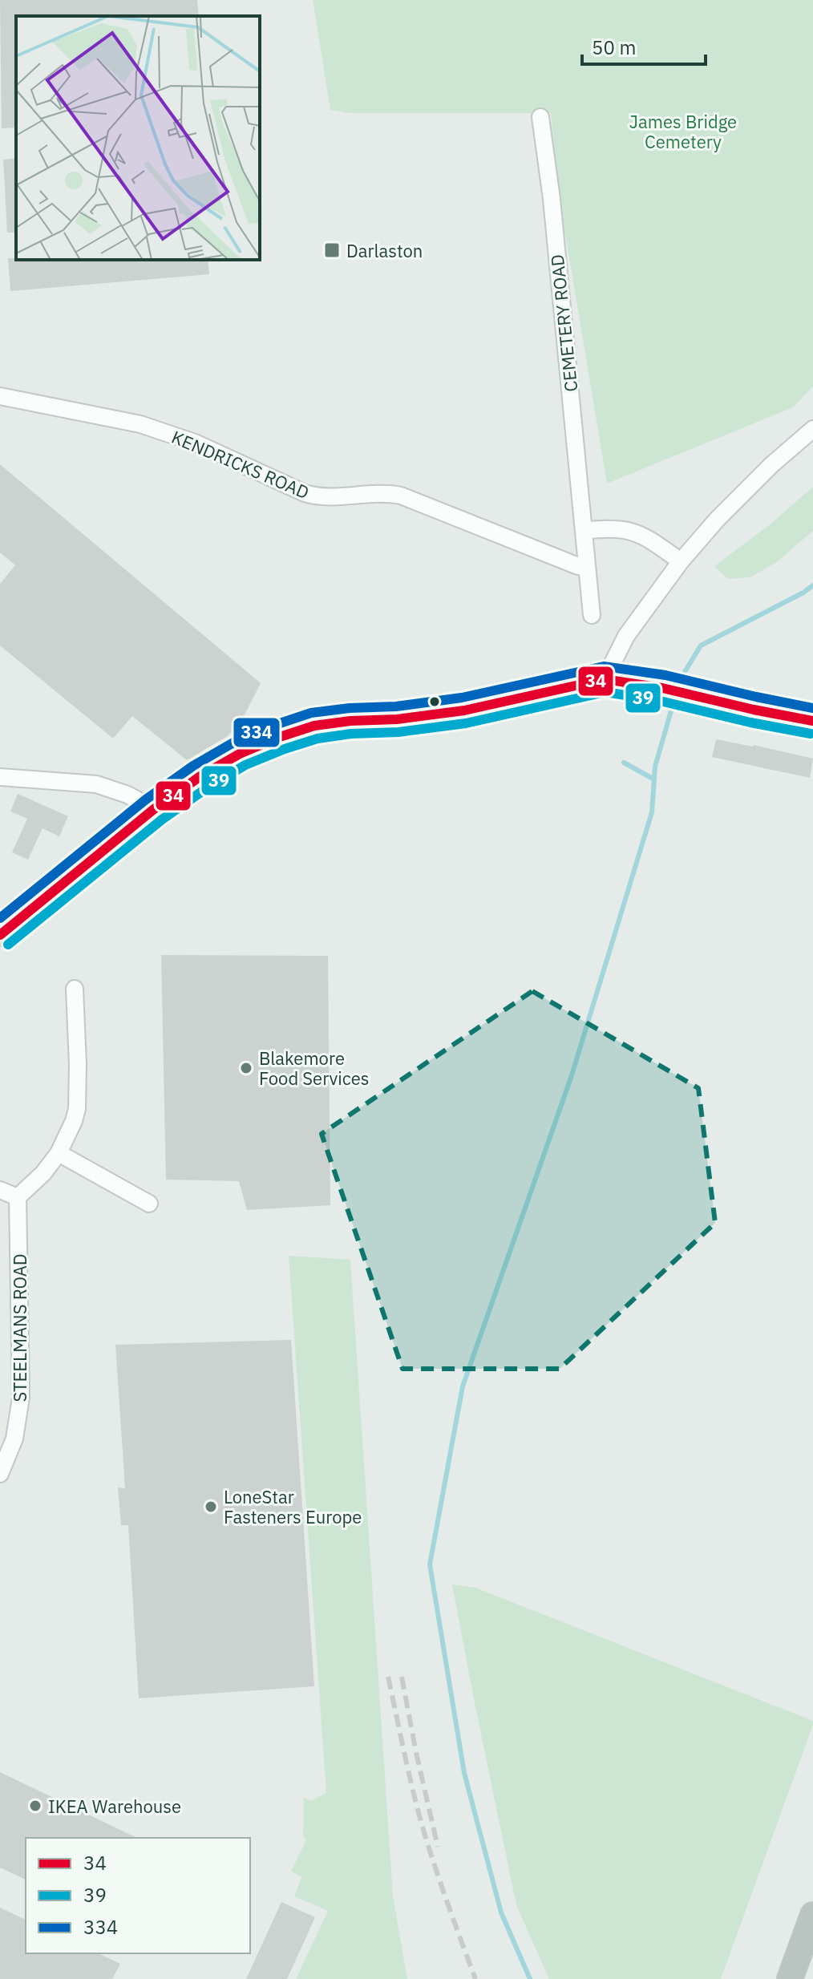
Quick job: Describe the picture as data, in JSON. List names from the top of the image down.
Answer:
{
  "streets": {
    "street": ["CEMETERY ROAD", "KENDRICKS ROAD", "STEELMANS ROAD"]
  },
  "crossings": [
    ["CEMETERY ROAD", "KENDRICKS ROAD"]
  ],
  "parks": ["James Bridge Cemetery"],
  "places": {
    "transit": ["Darlaston"],
    "other": ["Blakemore Food Services", "LoneStar Fasteners Europe", "IKEA Warehouse"]
  },
  "lines": ["transit line 334", "transit line 34", "transit line 39"],
  "legend": ["34", "39", "334"],
  "scale_bar": "50 m"
}
